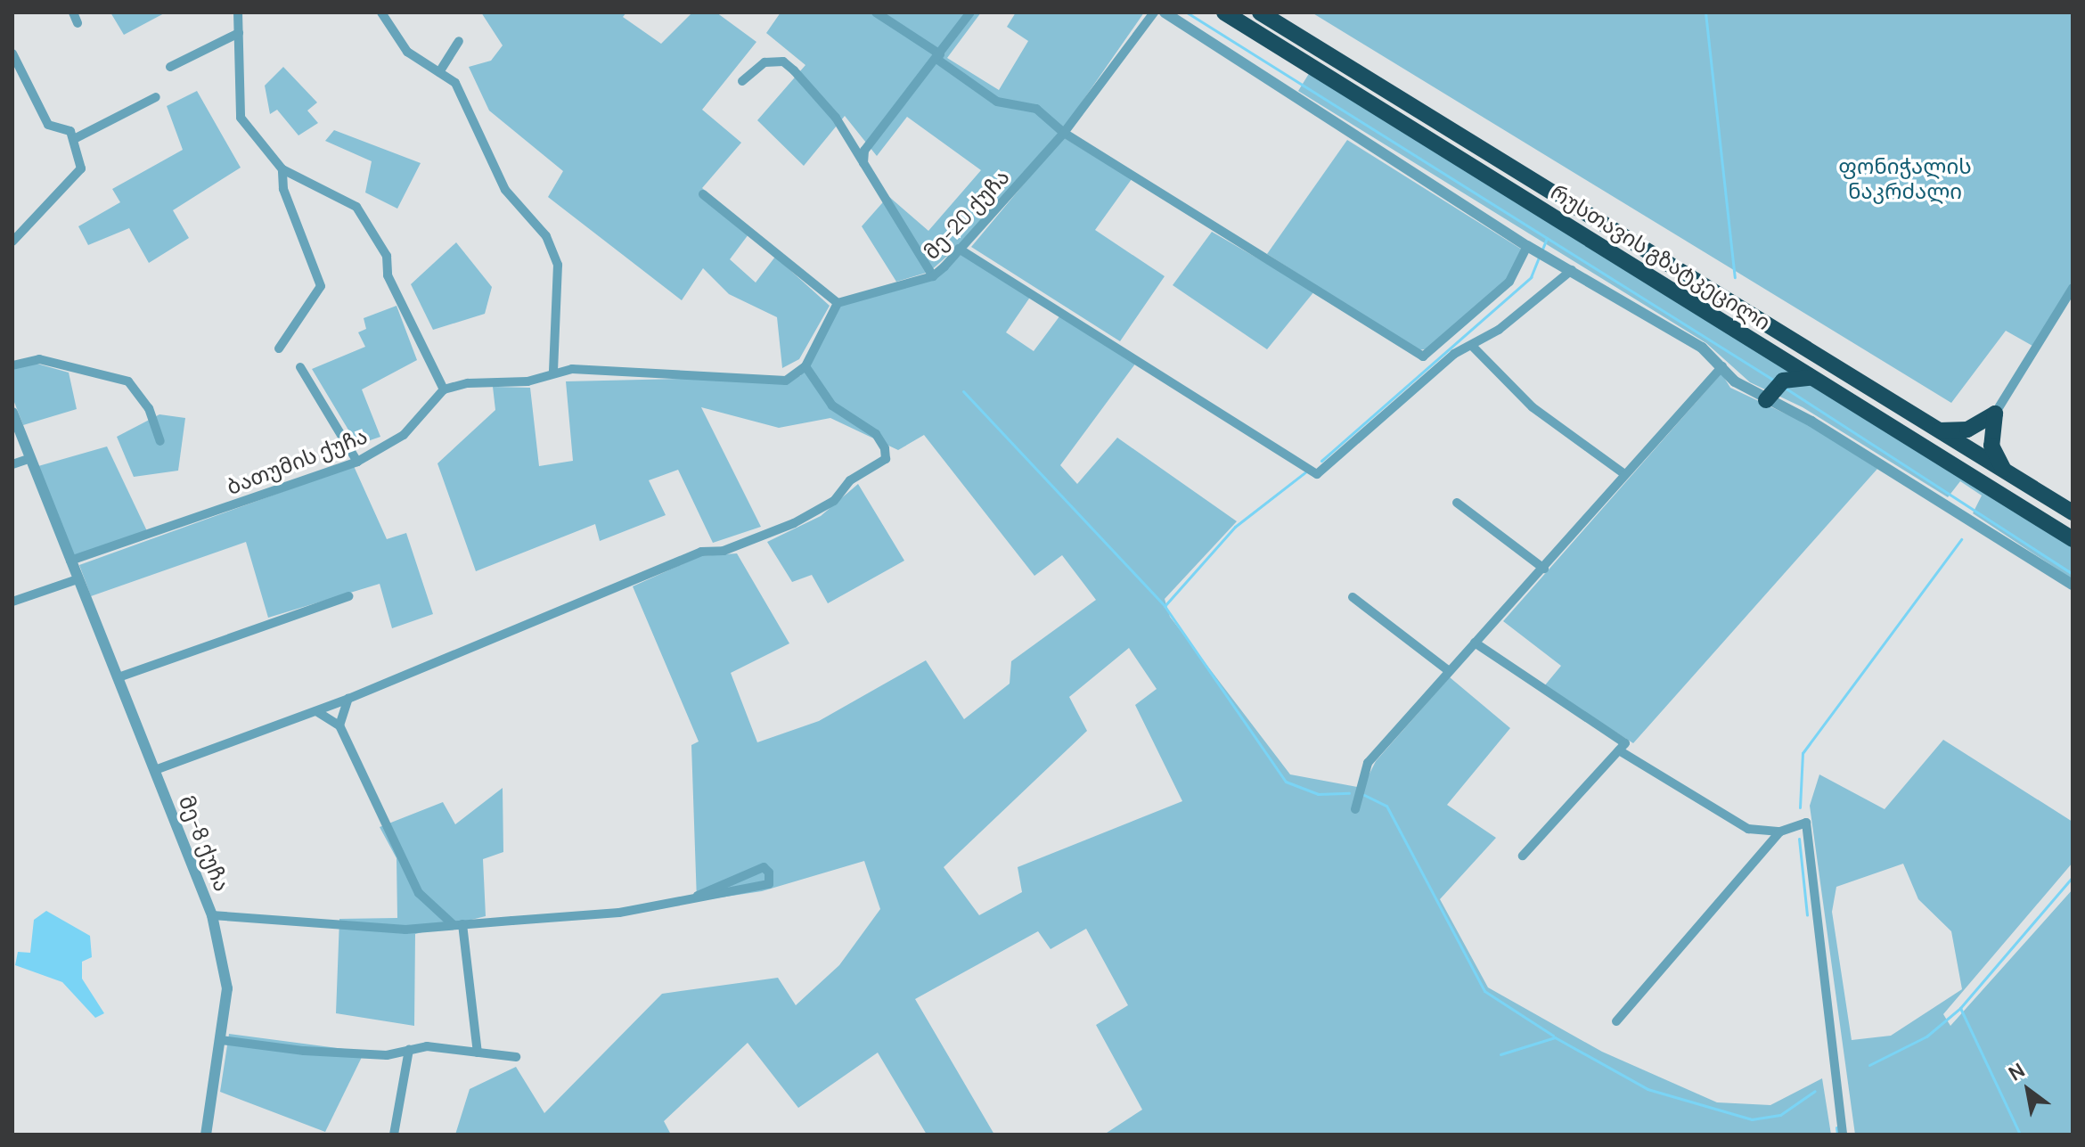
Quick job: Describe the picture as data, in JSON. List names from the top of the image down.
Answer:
{
  "streets": {
    "highway": ["რუსთავის გზატკეცილი"],
    "street": ["მე-20 ქუჩა", "ბათუმის ქუჩა", "მე-8 ქუჩა"]
  },
  "crossings": [
    ["ბათუმის ქუჩა", "მე-8 ქუჩა"]
  ],
  "parks": ["ფონიჭალის ნაკრძალი"],
  "north": "top left"
}
